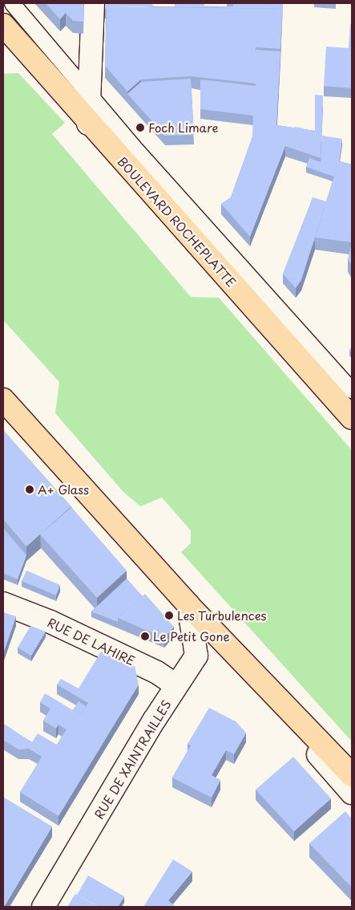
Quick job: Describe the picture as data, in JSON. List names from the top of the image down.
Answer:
{
  "streets": {
    "main road": ["BOULEVARD ROCHEPLATTE"],
    "street": ["RUE DE LAHIRE", "RUE DE XAINTRAILLES"]
  },
  "crossings": [
    ["RUE DE LAHIRE", "RUE DE XAINTRAILLES"]
  ],
  "places": [
    "Foch Limare",
    "A+ Glass",
    "Les Turbulences",
    "Le Petit Gone"
  ]
}
